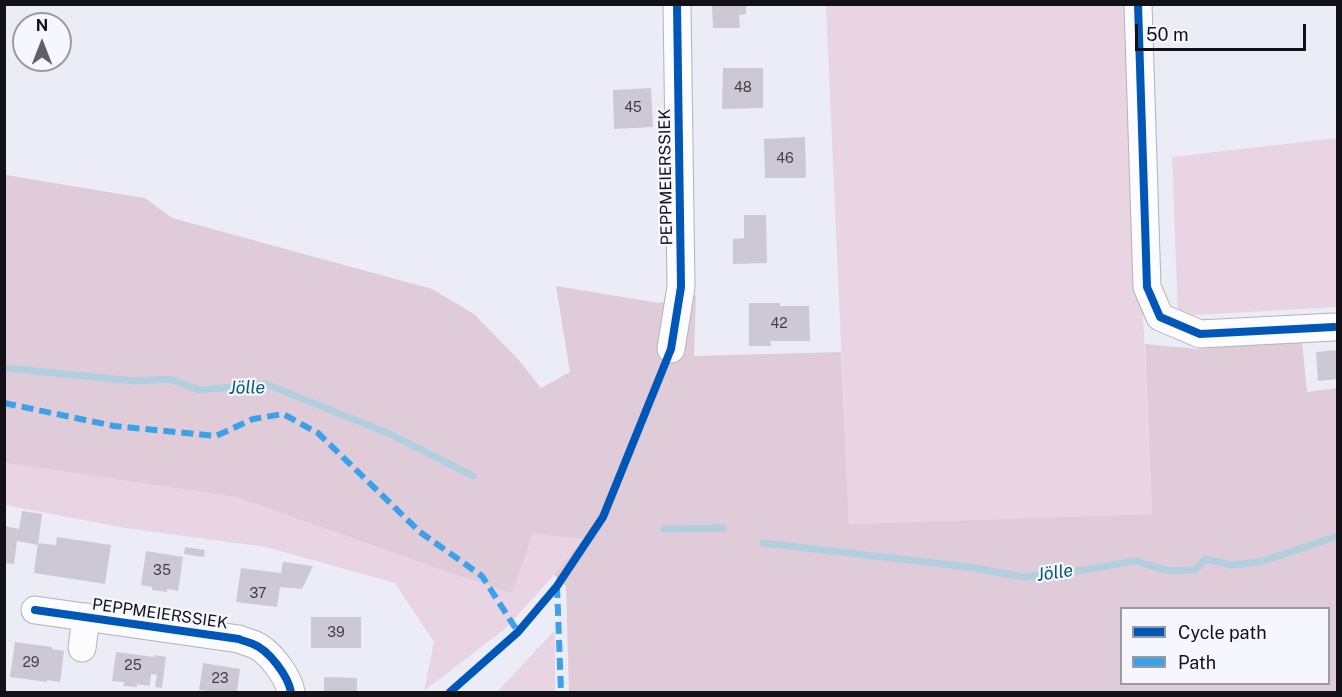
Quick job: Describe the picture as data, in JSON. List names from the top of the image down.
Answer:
{
  "streets": {
    "street": ["PEPPMEIERSSIEK"]
  },
  "water": ["Jölle"],
  "house_numbers": [
    "48",
    "45",
    "46",
    "42",
    "35",
    "37",
    "39",
    "29",
    "25",
    "23"
  ],
  "legend": ["Cycle path", "Path"],
  "scale_bar": "50 m",
  "north": "top"
}
